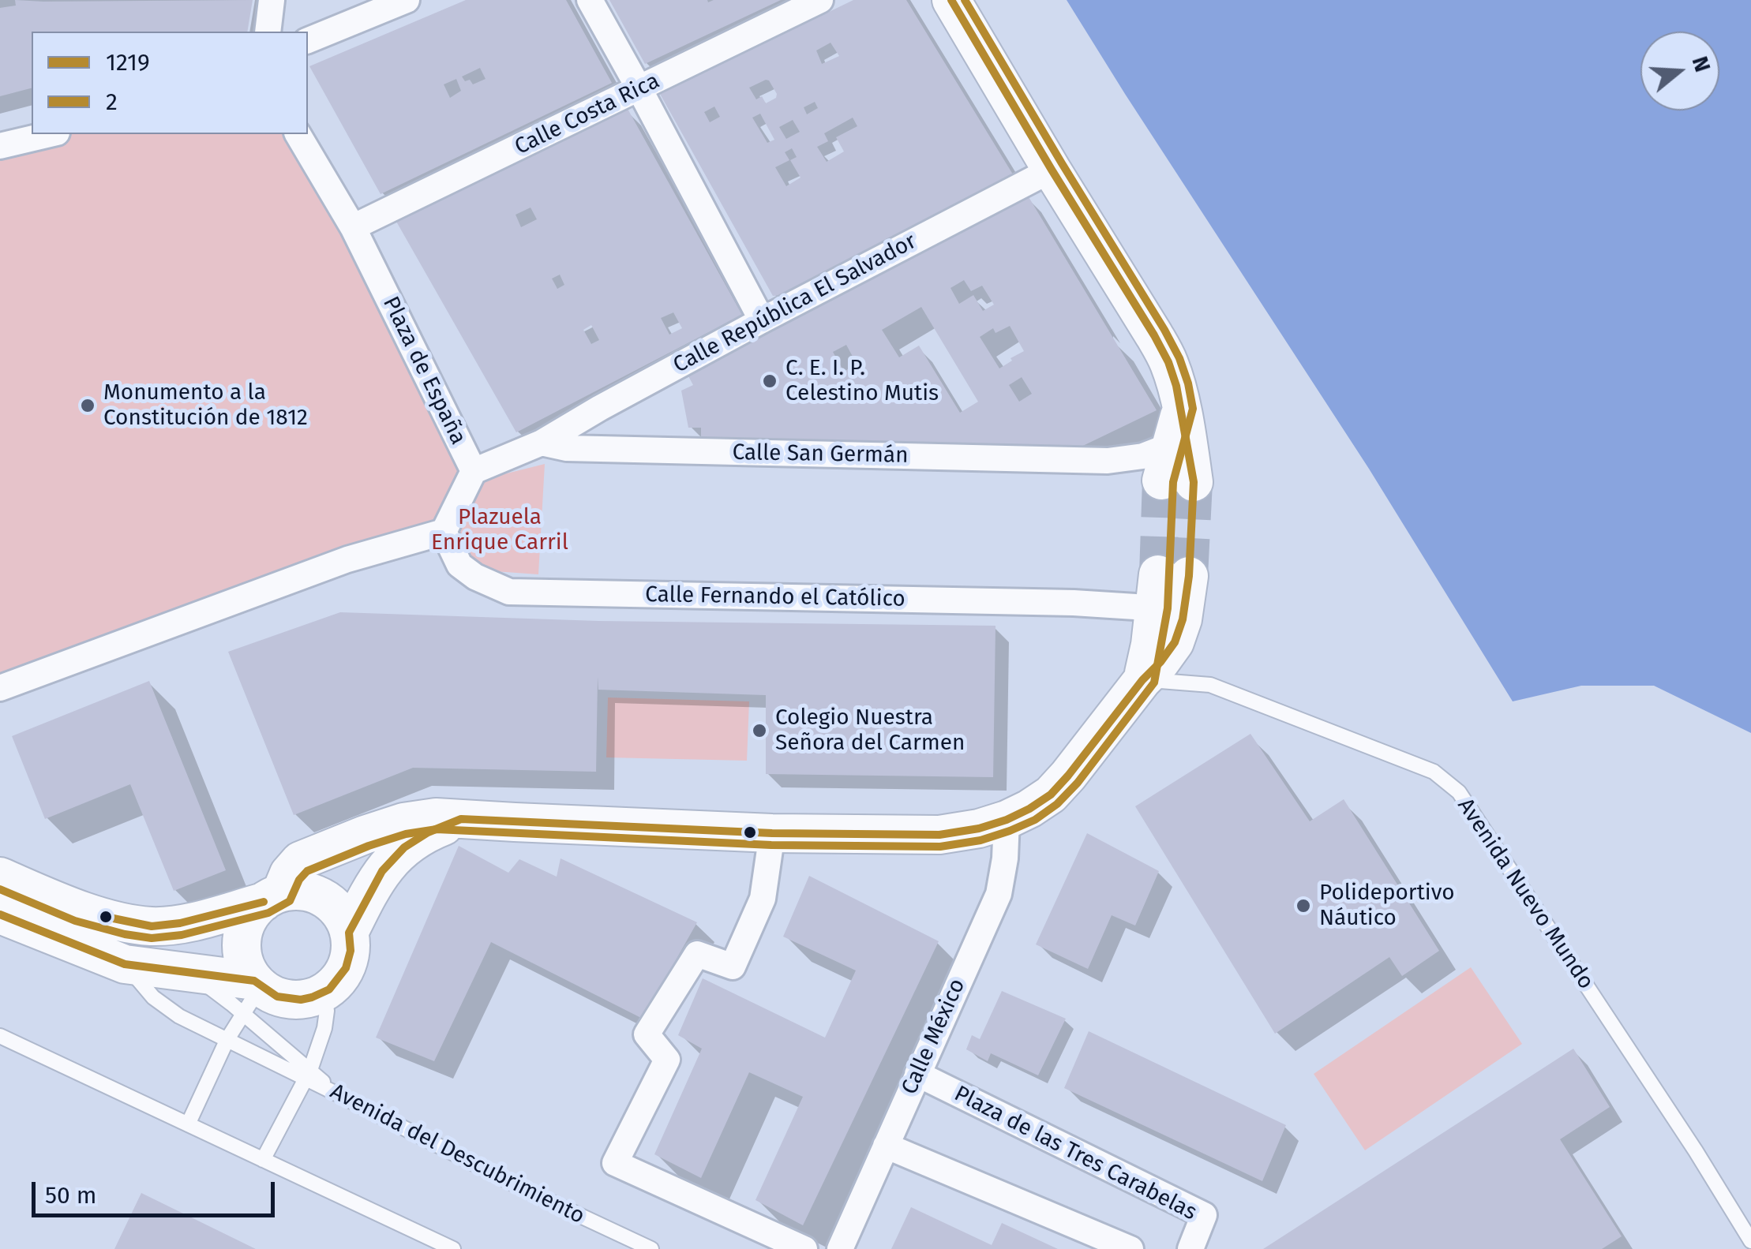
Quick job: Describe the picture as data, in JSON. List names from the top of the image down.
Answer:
{
  "streets": {
    "street": [
      "Calle Costa Rica",
      "Calle República El Salvador",
      "Plaza de España",
      "Calle San Germán",
      "Calle Fernando el Católico",
      "Calle México",
      "Plaza de las Tres Carabelas"
    ],
    "lane": ["Avenida Nuevo Mundo", "Avenida del Descubrimiento"]
  },
  "crossings": [
    ["Calle Costa Rica", "Plaza de España"],
    ["Calle República El Salvador", "Calle San Germán"],
    ["Plaza de España", "Calle San Germán"],
    ["Plaza de España", "Calle Fernando el Católico"],
    ["Calle México", "Plaza de las Tres Carabelas"]
  ],
  "parks": ["Plazuela Enrique Carril"],
  "places": [
    "C. E. I. P. Celestino Mutis",
    "Monumento a la Constitución de 1812",
    "Colegio Nuestra Señora del Carmen",
    "Polideportivo Náutico"
  ],
  "lines": ["transit line 1219", "transit line 2"],
  "legend": ["1219", "2"],
  "scale_bar": "50 m",
  "north": "right"
}
